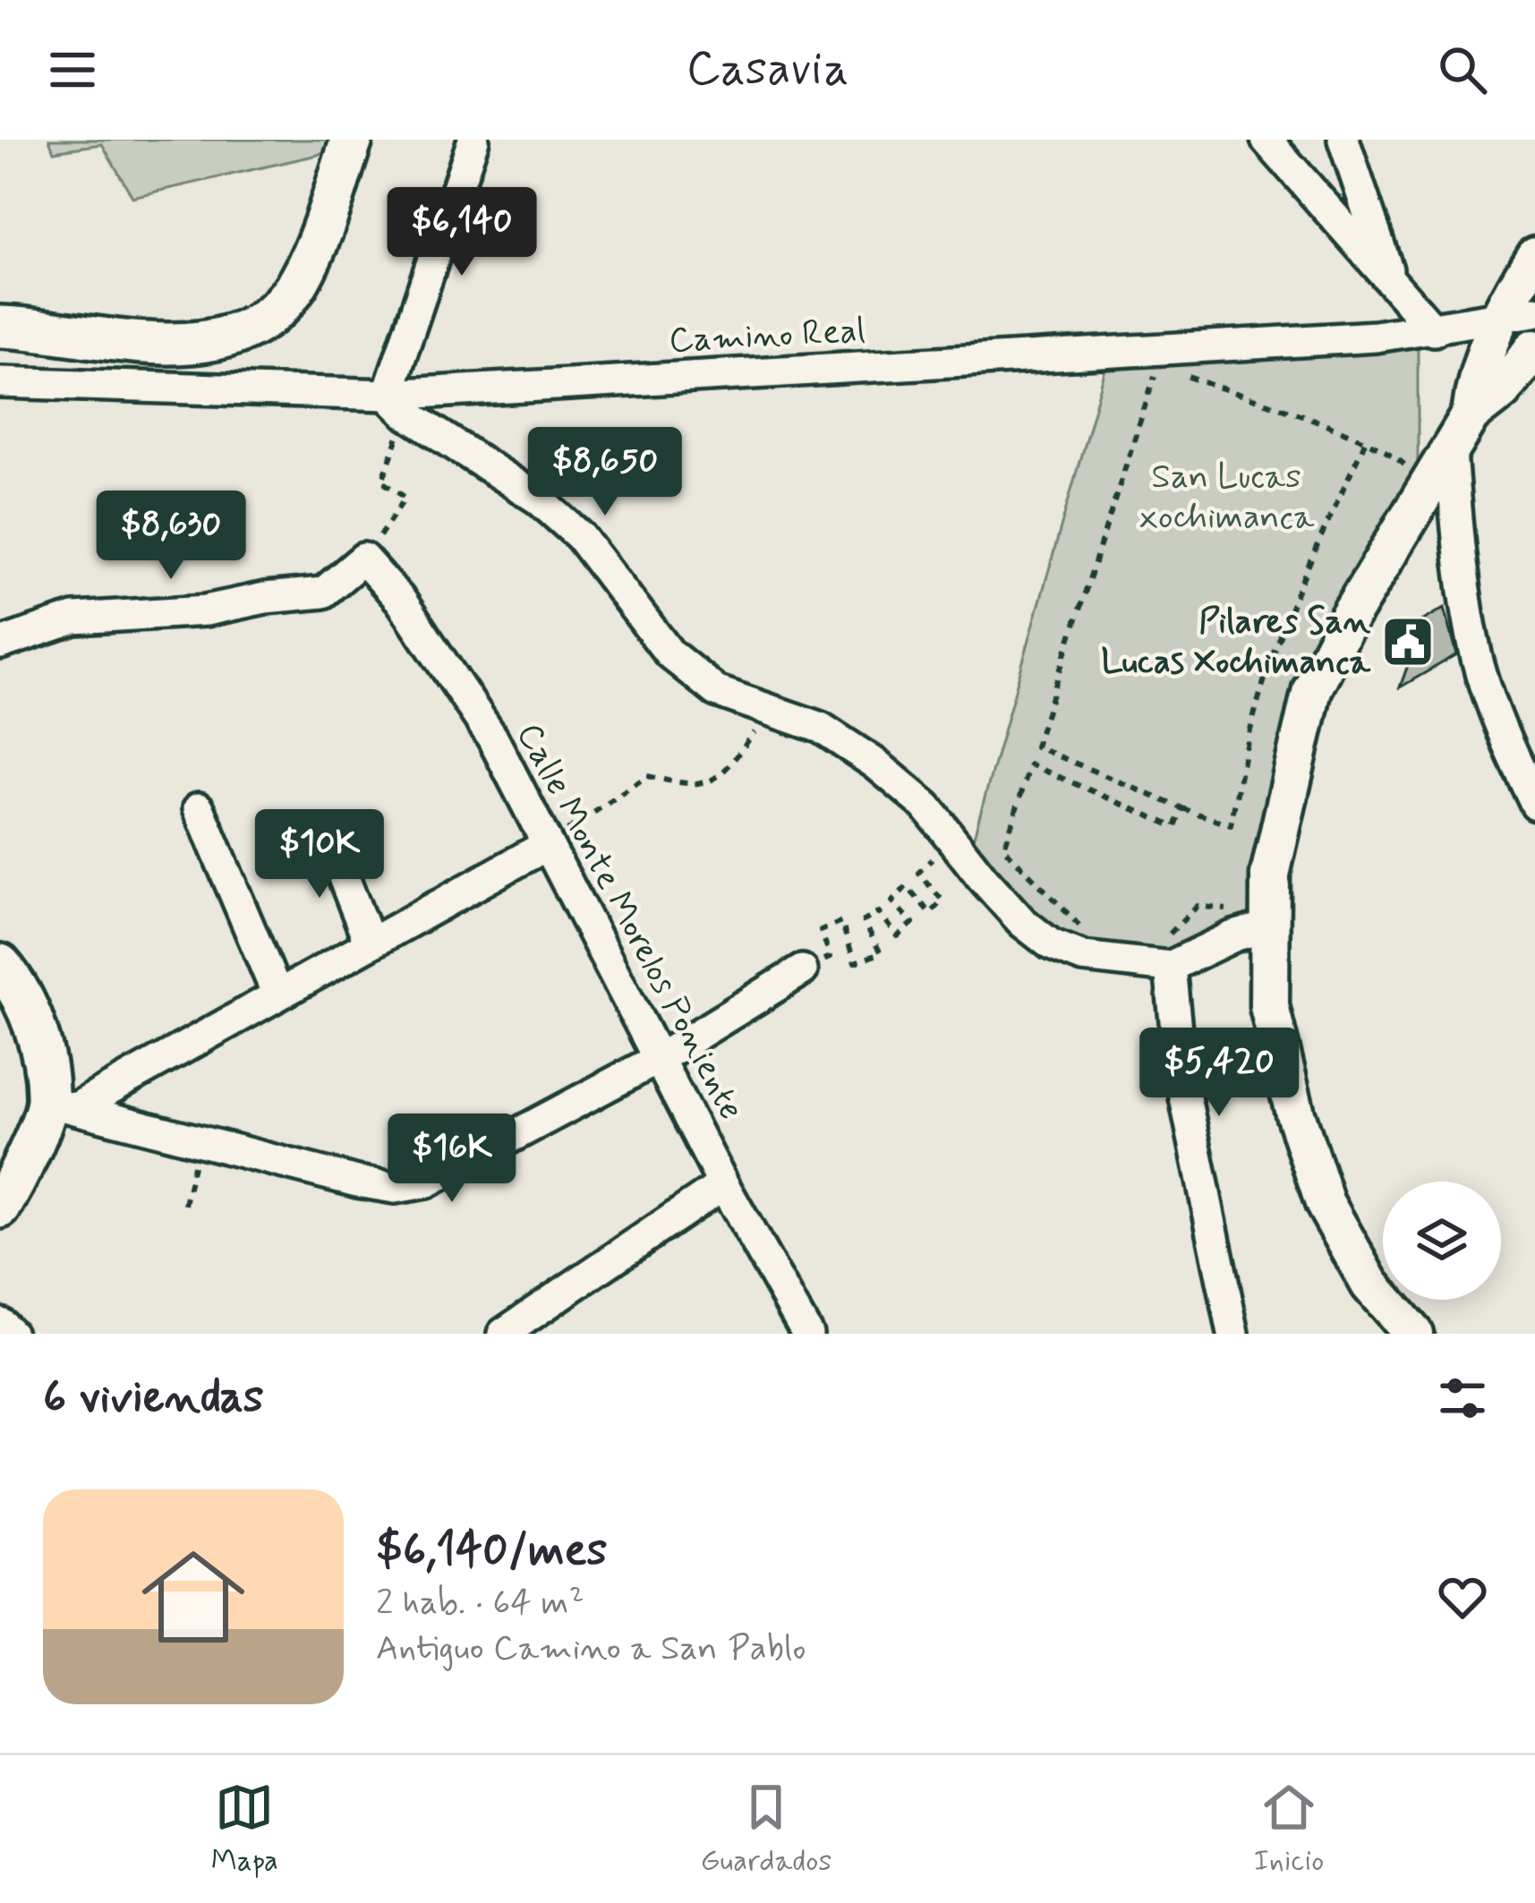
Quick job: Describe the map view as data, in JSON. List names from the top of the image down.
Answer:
{
  "streets": {
    "street": ["Camino Real", "Calle Monte Morelos Poniente"]
  },
  "parks": ["San Lucas xochimanca"],
  "places": {
    "public building": ["Pilares San Lucas Xochimanca"]
  },
  "page": {
    "header": "Casavia",
    "price": [
      "$6,140",
      "$8,650",
      "$8,630",
      "$10K",
      "$5,420",
      "$16K"
    ],
    "heading": "6 viviendas",
    "list": [
      {
        "name": "$6,140/mes",
        "note": "2 hab. · 64 m² · Antiguo Camino a San Pablo"
      }
    ],
    "tabs": ["Mapa", "Guardados", "Inicio"]
  }
}
